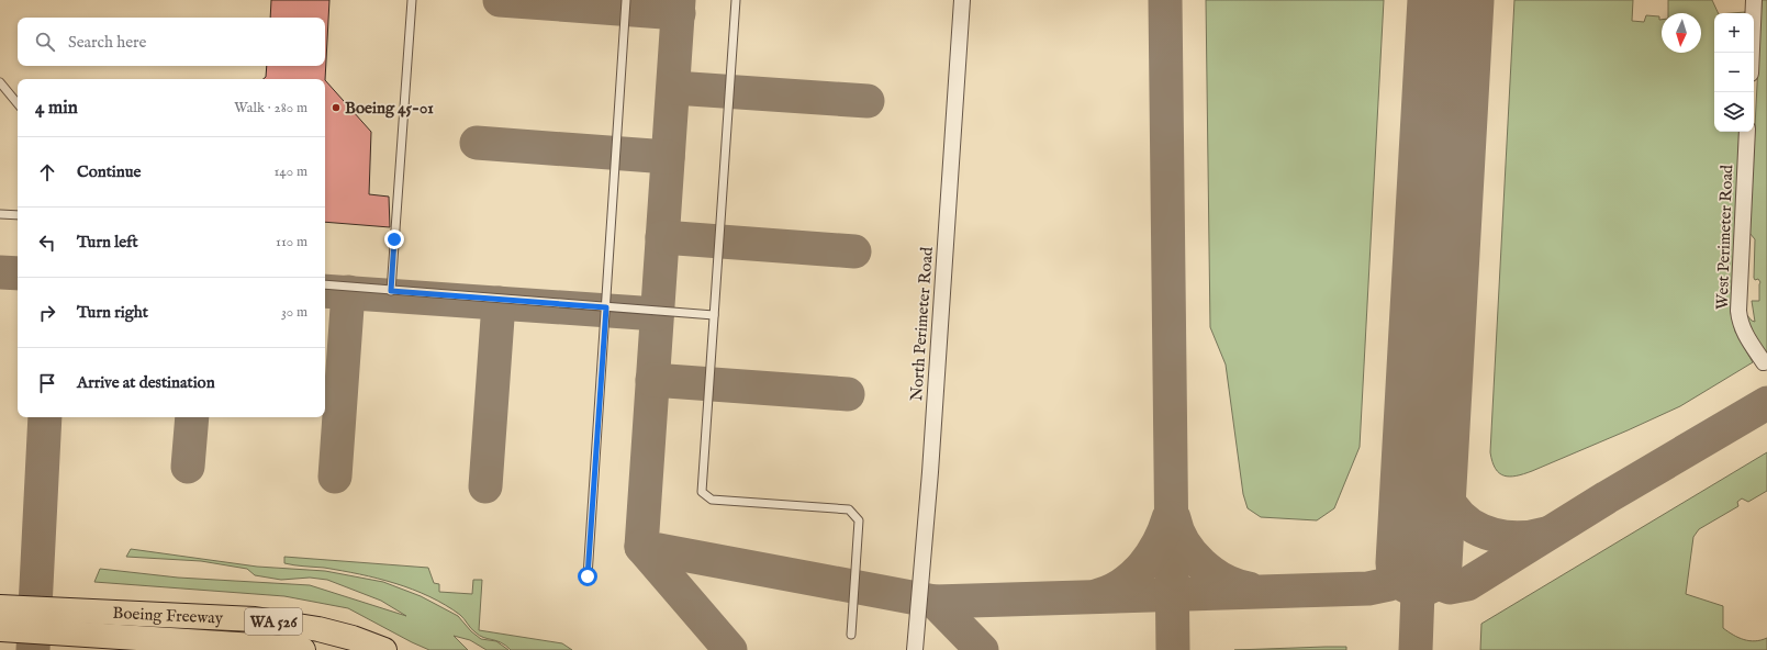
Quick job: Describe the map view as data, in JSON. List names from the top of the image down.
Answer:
{
  "streets": {
    "highway": ["Boeing Freeway", "WA 526"],
    "street": ["West Perimeter Road", "North Perimeter Road"]
  },
  "places": ["Boeing 45-01"],
  "north": "bottom",
  "page": {
    "map_buttons": ["+", "−"],
    "search": "Search here",
    "heading": ["4 min", "Walk · 280 m"],
    "list": [
      ["Continue", "140 m"],
      ["Turn left", "110 m"],
      ["Turn right", "30 m"],
      "Arrive at destination"
    ]
  }
}
